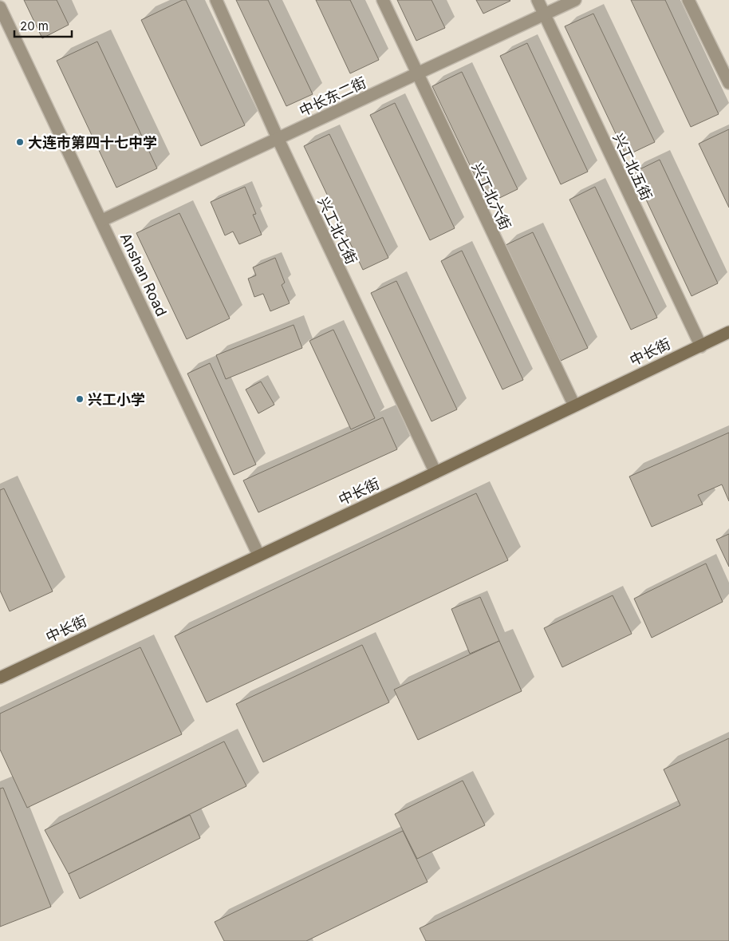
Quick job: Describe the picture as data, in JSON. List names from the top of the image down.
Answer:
{
  "streets": {
    "street": [
      "中长东二街",
      "兴工北五街",
      "兴工北六街",
      "兴工北七街",
      "Anshan Road",
      "中长街"
    ]
  },
  "crossings": [
    ["中长东二街", "兴工北五街"],
    ["中长东二街", "兴工北六街"],
    ["中长东二街", "兴工北七街"],
    ["中长东二街", "Anshan Road"],
    ["兴工北五街", "中长街"],
    ["兴工北六街", "中长街"],
    ["兴工北七街", "中长街"],
    ["Anshan Road", "中长街"]
  ],
  "places": ["大连市第四十七中学", "兴工小学"],
  "scale_bar": "20 m"
}
